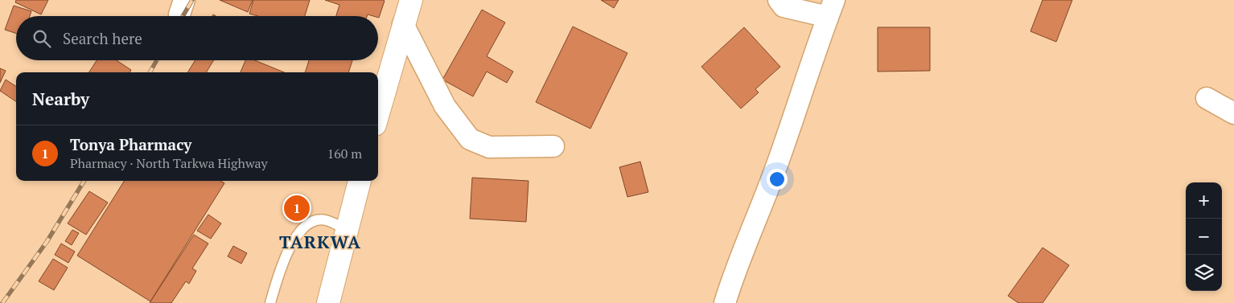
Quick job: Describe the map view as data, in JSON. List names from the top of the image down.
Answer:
{
  "districts": ["TARKWA"],
  "page": {
    "search": "Search here",
    "heading": "Nearby",
    "list": [
      {
        "mark": "1",
        "name": "Tonya Pharmacy",
        "note": "Pharmacy · North Tarkwa Highway",
        "value": "160 m"
      }
    ],
    "map_buttons": ["+", "−"],
    "pins": "1"
  }
}
